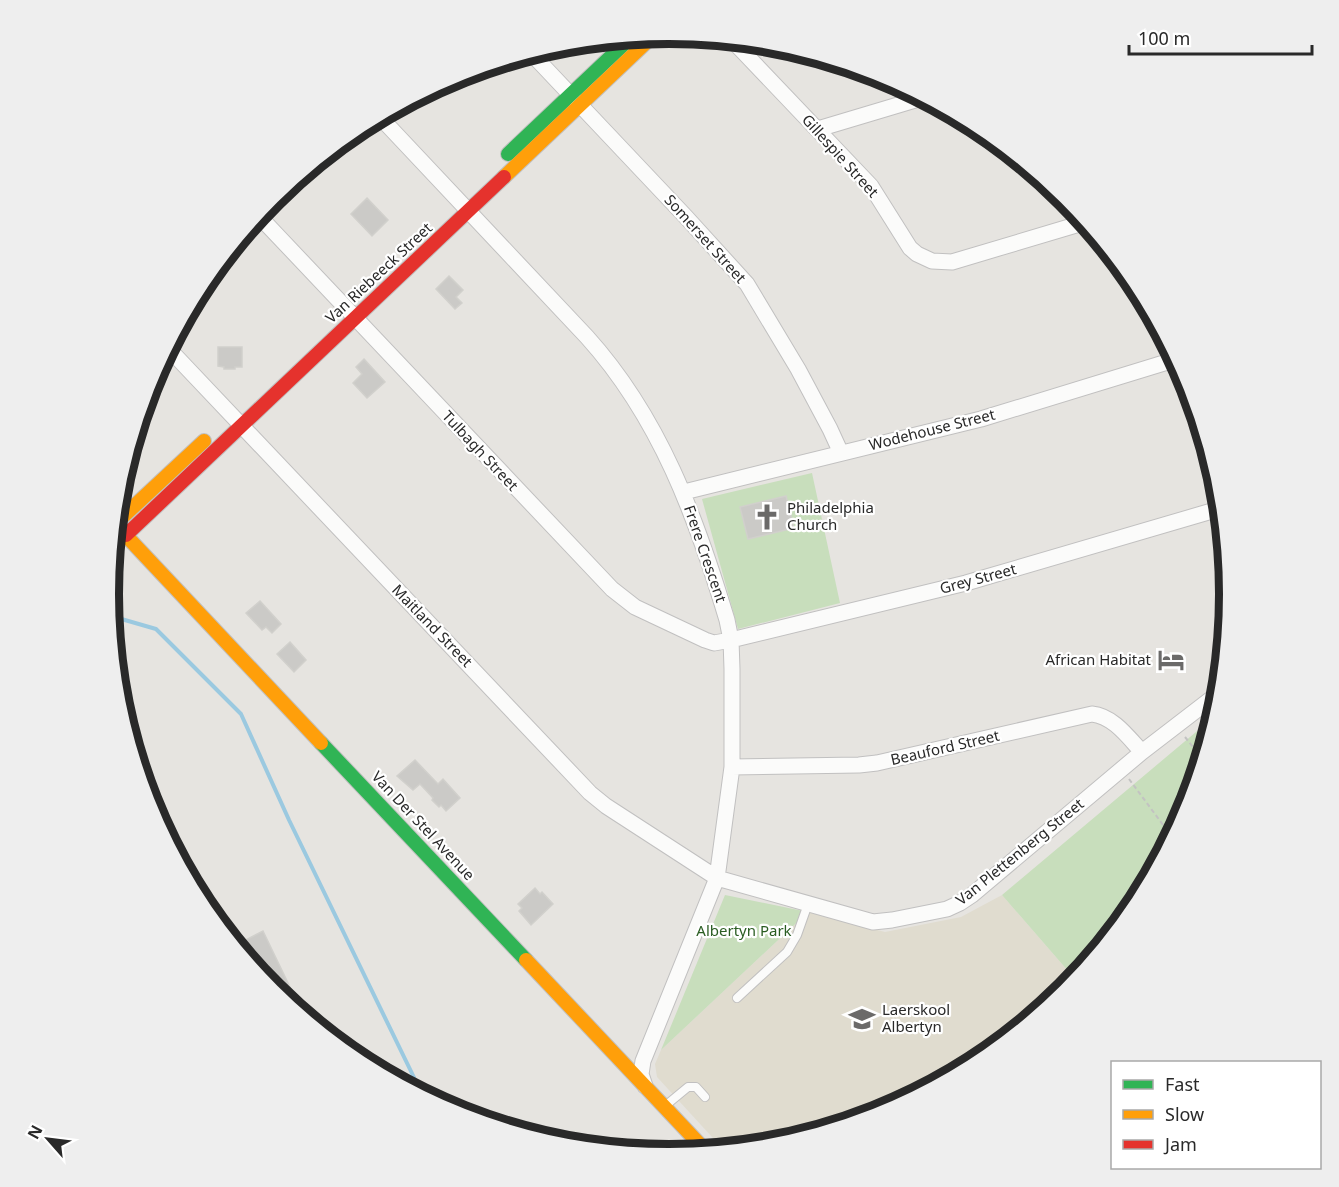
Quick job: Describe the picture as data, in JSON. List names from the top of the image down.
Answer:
{
  "streets": {
    "street": [
      "Gillespie Street",
      "Somerset Street",
      "Van Riebeeck Street",
      "Wodehouse Street",
      "Tulbagh Street",
      "Frere Crescent",
      "Grey Street",
      "Maitland Street",
      "Beauford Street",
      "Van Der Stel Avenue",
      "Van Plettenberg Street"
    ]
  },
  "crossings": [
    ["Somerset Street", "Van Riebeeck Street"],
    ["Somerset Street", "Wodehouse Street"],
    ["Van Riebeeck Street", "Tulbagh Street"],
    ["Van Riebeeck Street", "Frere Crescent"],
    ["Van Riebeeck Street", "Maitland Street"],
    ["Van Riebeeck Street", "Van Der Stel Avenue"],
    ["Wodehouse Street", "Frere Crescent"],
    ["Tulbagh Street", "Frere Crescent"],
    ["Tulbagh Street", "Grey Street"],
    ["Frere Crescent", "Grey Street"],
    ["Frere Crescent", "Maitland Street"],
    ["Frere Crescent", "Beauford Street"],
    ["Frere Crescent", "Van Der Stel Avenue"],
    ["Frere Crescent", "Van Plettenberg Street"],
    ["Maitland Street", "Van Plettenberg Street"],
    ["Beauford Street", "Van Plettenberg Street"]
  ],
  "parks": ["Albertyn Park"],
  "places": {
    "church": ["Philadelphia Church"],
    "hotel": ["African Habitat"],
    "school or university": ["Laerskool Albertyn"]
  },
  "legend": ["Fast", "Slow", "Jam"],
  "scale_bar": "100 m",
  "north": "top left"
}
